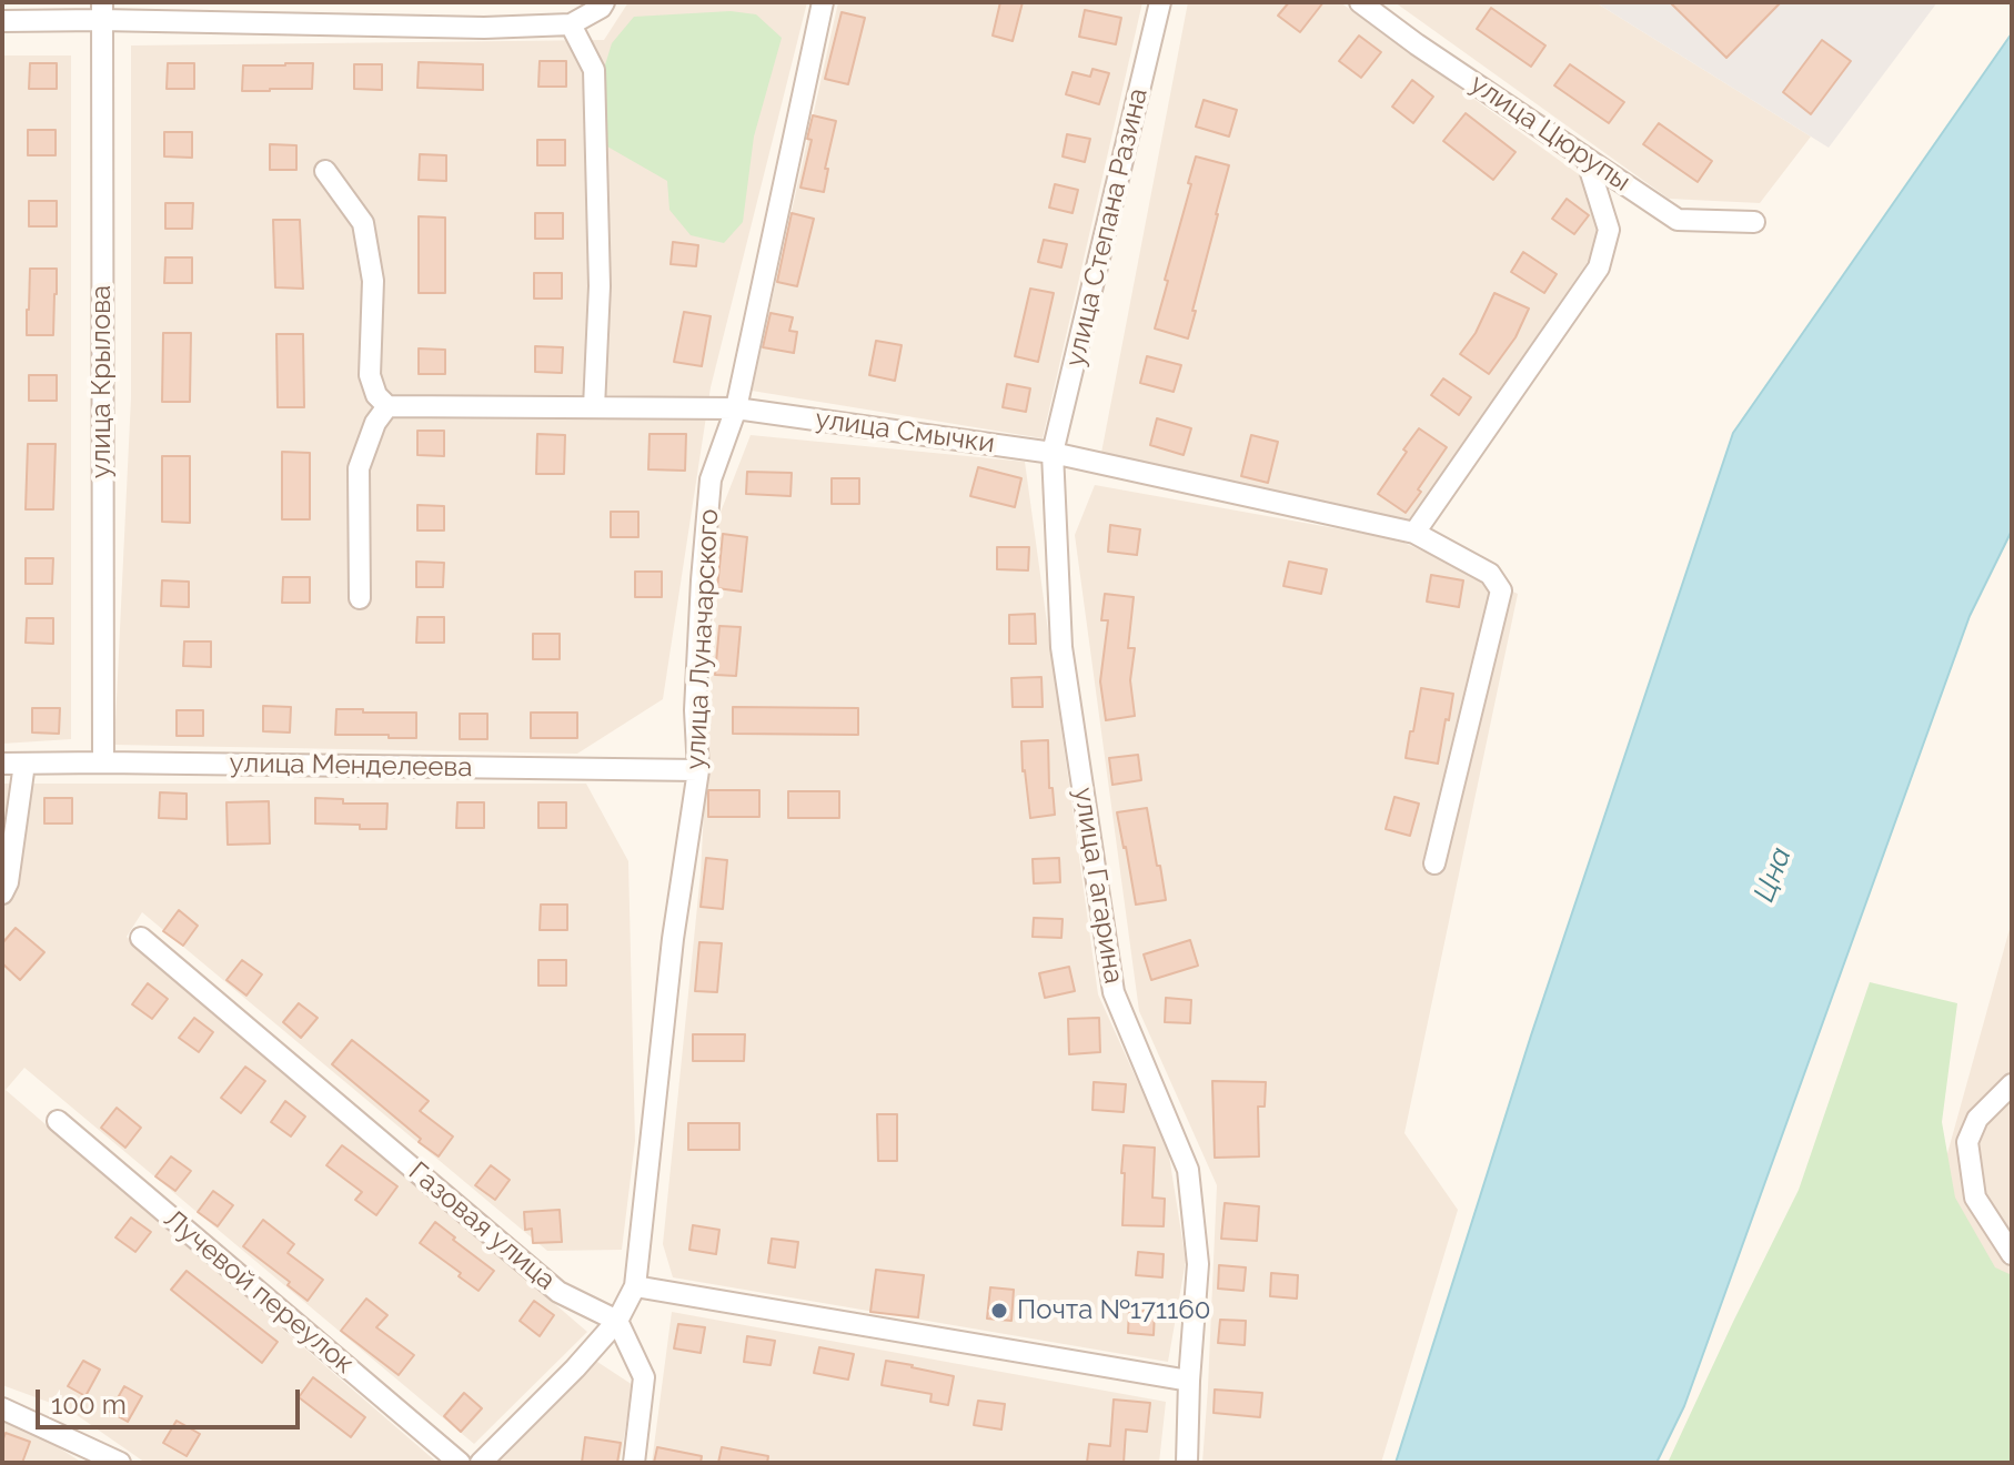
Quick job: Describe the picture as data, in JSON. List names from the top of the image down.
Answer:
{
  "streets": {
    "street": [
      "улица Цюрупы",
      "улица Степана Разина",
      "улица Крылова",
      "улица Смычки",
      "улица Луначарского",
      "улица Менделеева",
      "улица Гагарина",
      "Газовая улица",
      "Лучевой переулок"
    ]
  },
  "crossings": [
    ["улица Степана Разина", "улица Смычки"],
    ["улица Степана Разина", "улица Гагарина"],
    ["улица Крылова", "улица Менделеева"],
    ["улица Смычки", "улица Луначарского"],
    ["улица Смычки", "улица Гагарина"],
    ["улица Луначарского", "улица Менделеева"]
  ],
  "water": ["Цна"],
  "places": ["Почта №171160"],
  "scale_bar": "100 m"
}
